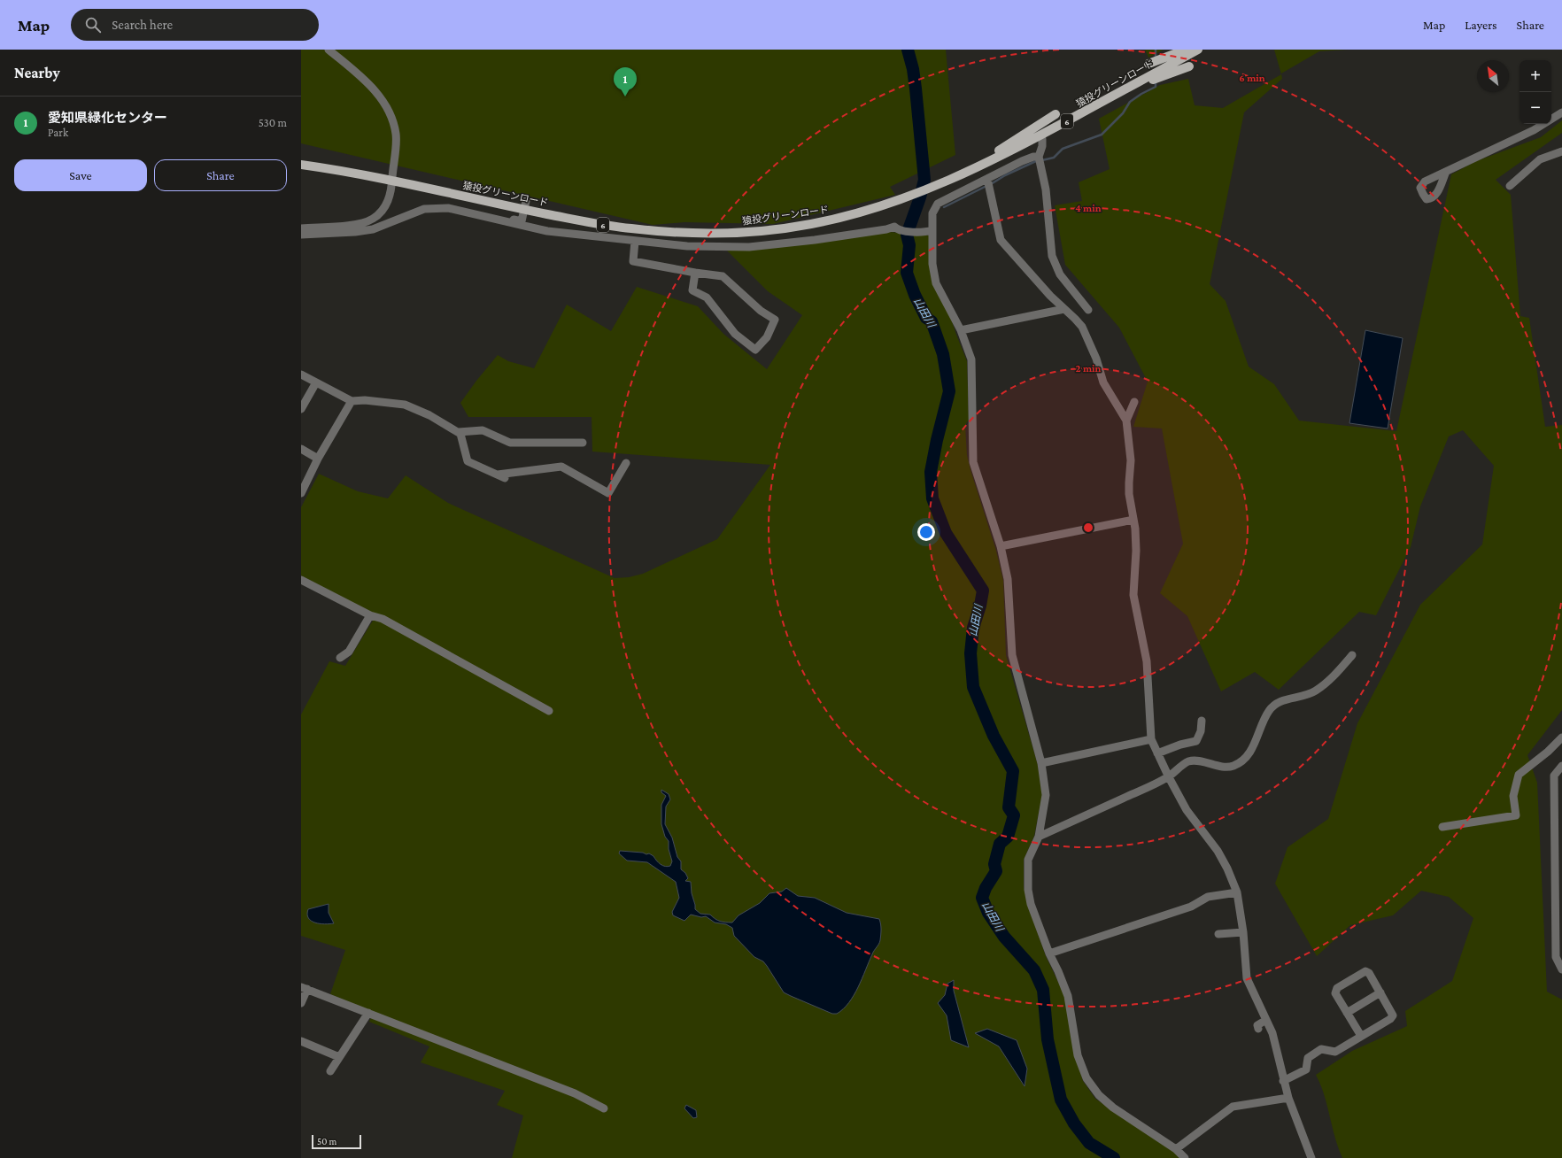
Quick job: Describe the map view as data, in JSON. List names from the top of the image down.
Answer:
{
  "streets": {
    "main road": ["猿投グリーンロード", "6"]
  },
  "water": ["山田川"],
  "scale_bar": "50 m",
  "north": "top left",
  "page": {
    "header": "Map",
    "search": "Search here",
    "nav": ["Map", "Layers", "Share"],
    "heading": "Nearby",
    "map_buttons": ["+", "−"],
    "pins": "1",
    "list": [
      {
        "mark": "1",
        "name": "愛知県緑化センター",
        "note": "Park",
        "value": "530 m"
      }
    ],
    "buttons": ["Save", "Share"],
    "scale": "50 m"
  },
  "rings": ["6 min", "4 min", "2 min"]
}
